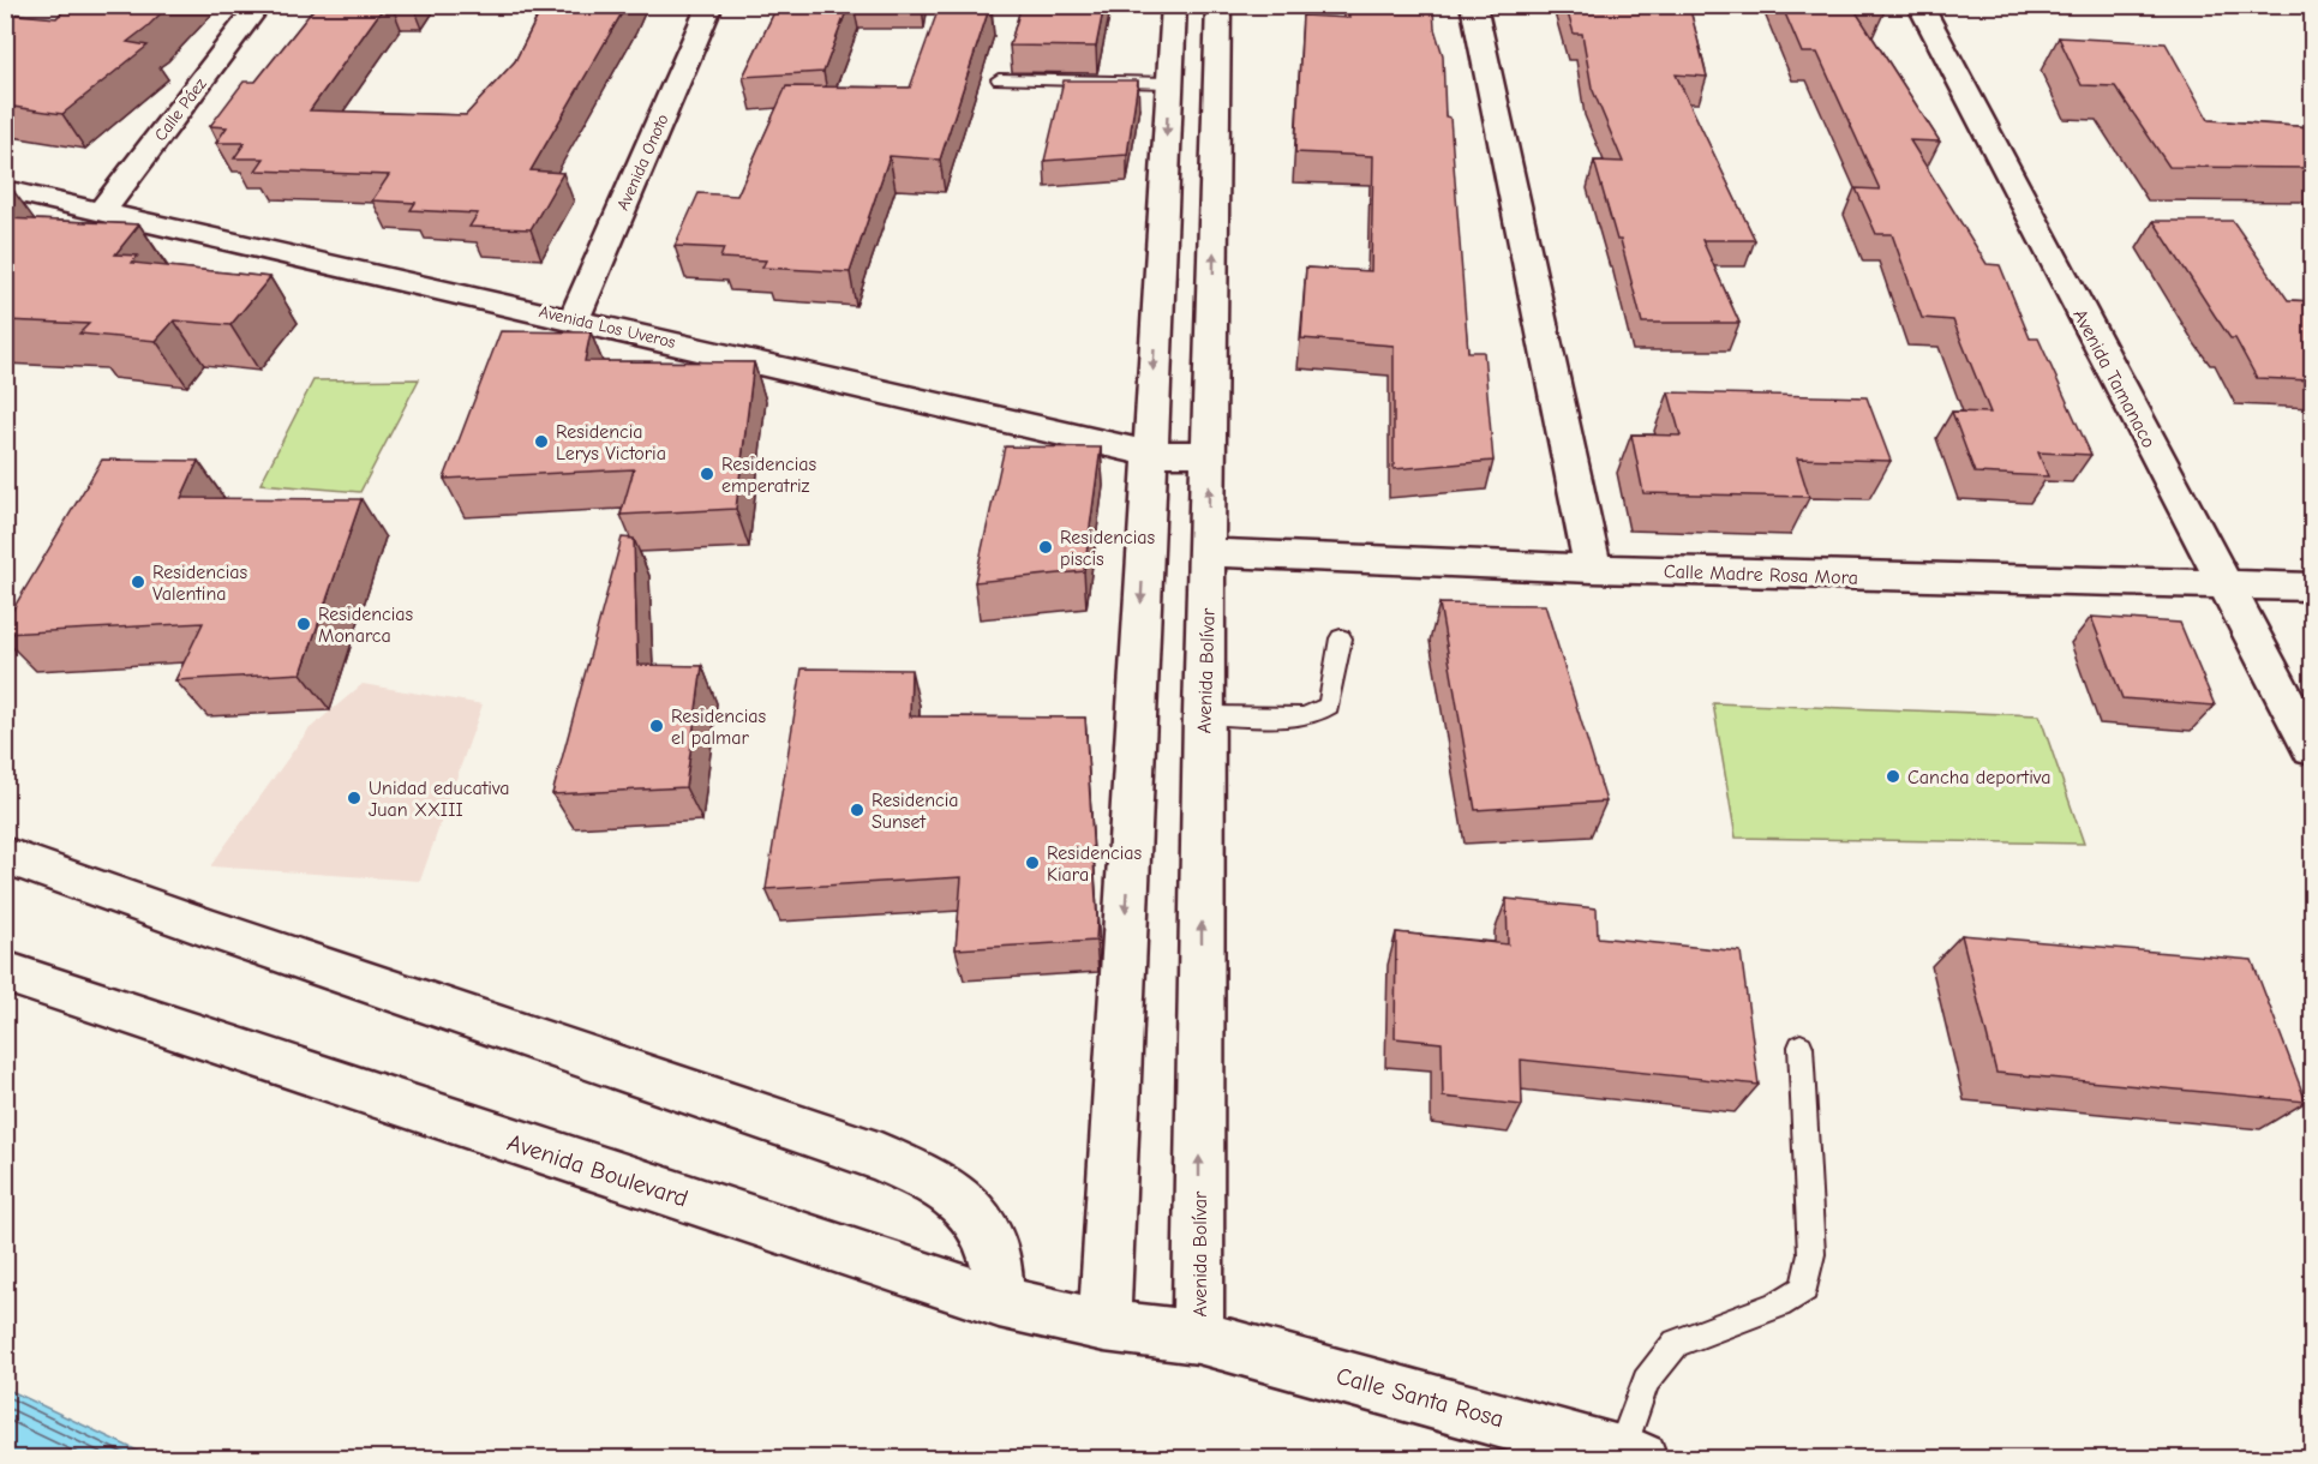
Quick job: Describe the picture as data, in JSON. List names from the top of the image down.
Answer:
{
  "streets": {
    "street": [
      "Calle Páez",
      "Avenida Onoto",
      "Avenida Los Uveros",
      "Avenida Tamanaco",
      "Calle Madre Rosa Mora",
      "Avenida Bolívar",
      "Avenida Boulevard",
      "Calle Santa Rosa"
    ]
  },
  "crossings": [
    ["Calle Páez", "Avenida Los Uveros"],
    ["Avenida Onoto", "Avenida Los Uveros"],
    ["Avenida Los Uveros", "Avenida Bolívar"],
    ["Avenida Tamanaco", "Calle Madre Rosa Mora"],
    ["Calle Madre Rosa Mora", "Avenida Bolívar"],
    ["Avenida Bolívar", "Avenida Boulevard"],
    ["Avenida Bolívar", "Calle Santa Rosa"],
    ["Avenida Boulevard", "Calle Santa Rosa"]
  ],
  "places": [
    "Residencia Lerys Victoria",
    "Residencias emperatriz",
    "Residencias piscis",
    "Residencias Valentina",
    "Residencias Monarca",
    "Residencias el palmar",
    "Cancha deportiva",
    "Unidad educativa Juan XXIII",
    "Residencia Sunset",
    "Residencias Kiara"
  ]
}
